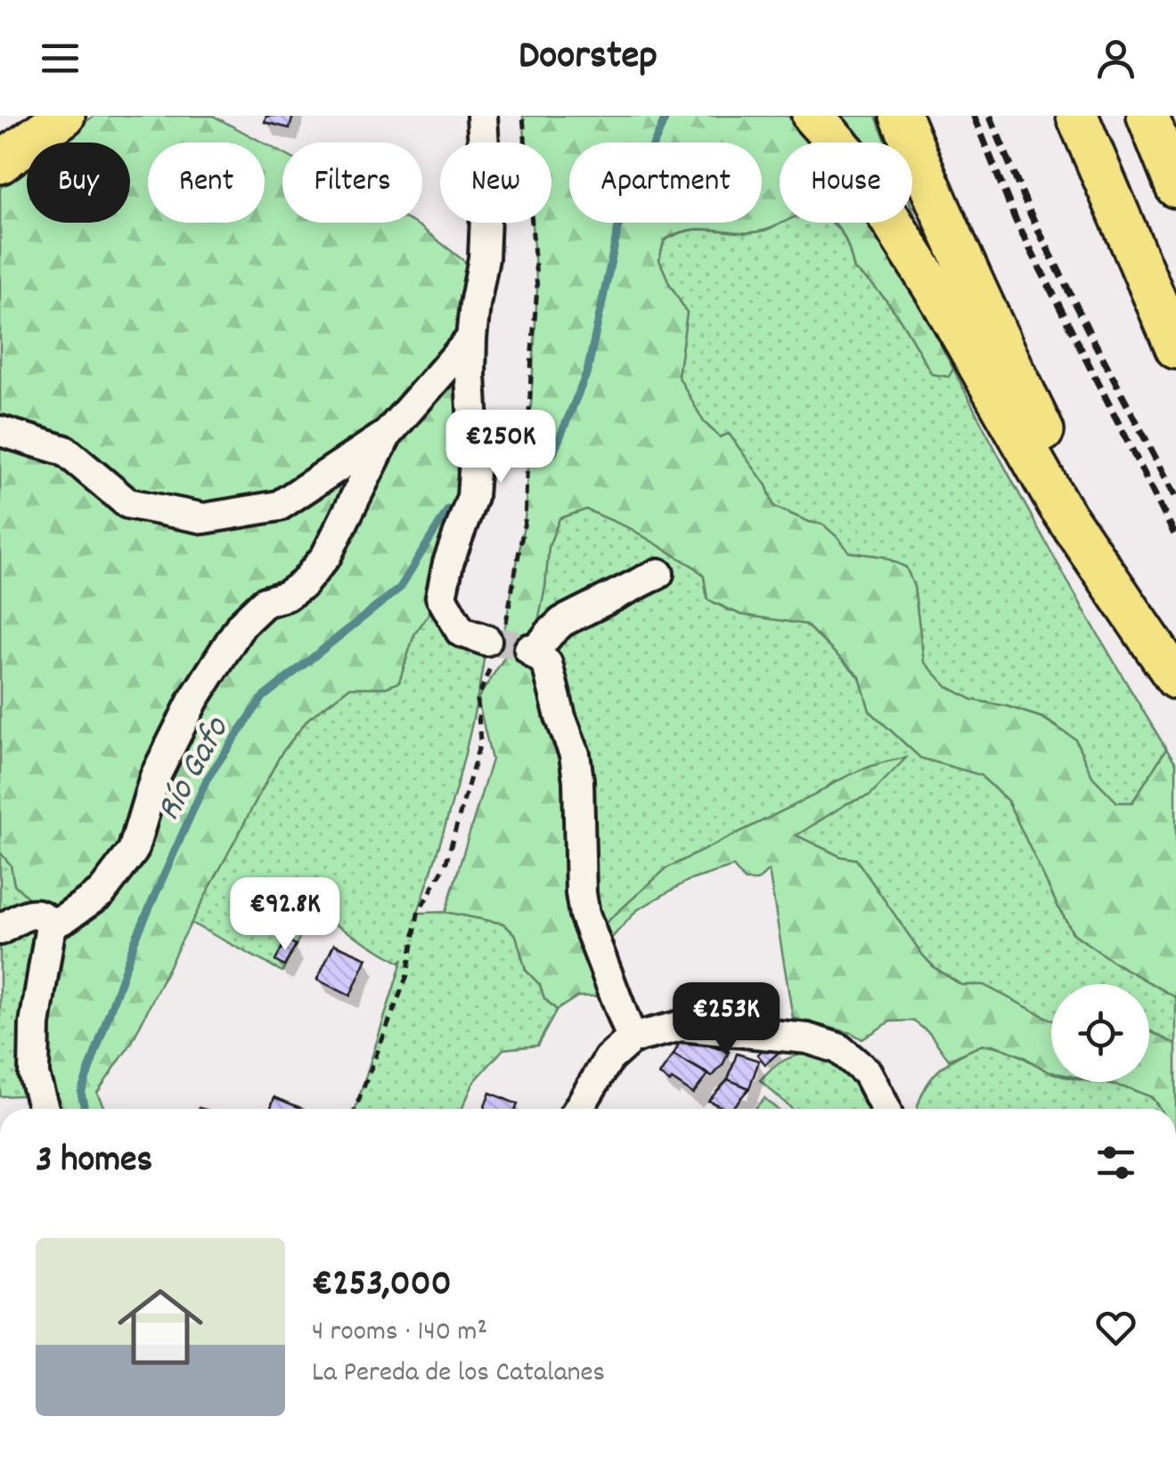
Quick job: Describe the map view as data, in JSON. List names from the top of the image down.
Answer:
{
  "water": ["Río Gafo"],
  "page": {
    "header": "Doorstep",
    "chip": [
      "Buy",
      "Rent",
      "Filters",
      "New",
      "Apartment",
      "House"
    ],
    "price": ["€250K", "€92.8K", "€253K"],
    "heading": "3 homes",
    "list": [
      {
        "name": "€253,000",
        "note": "4 rooms · 140 m² · La Pereda de los Catalanes"
      }
    ]
  }
}
